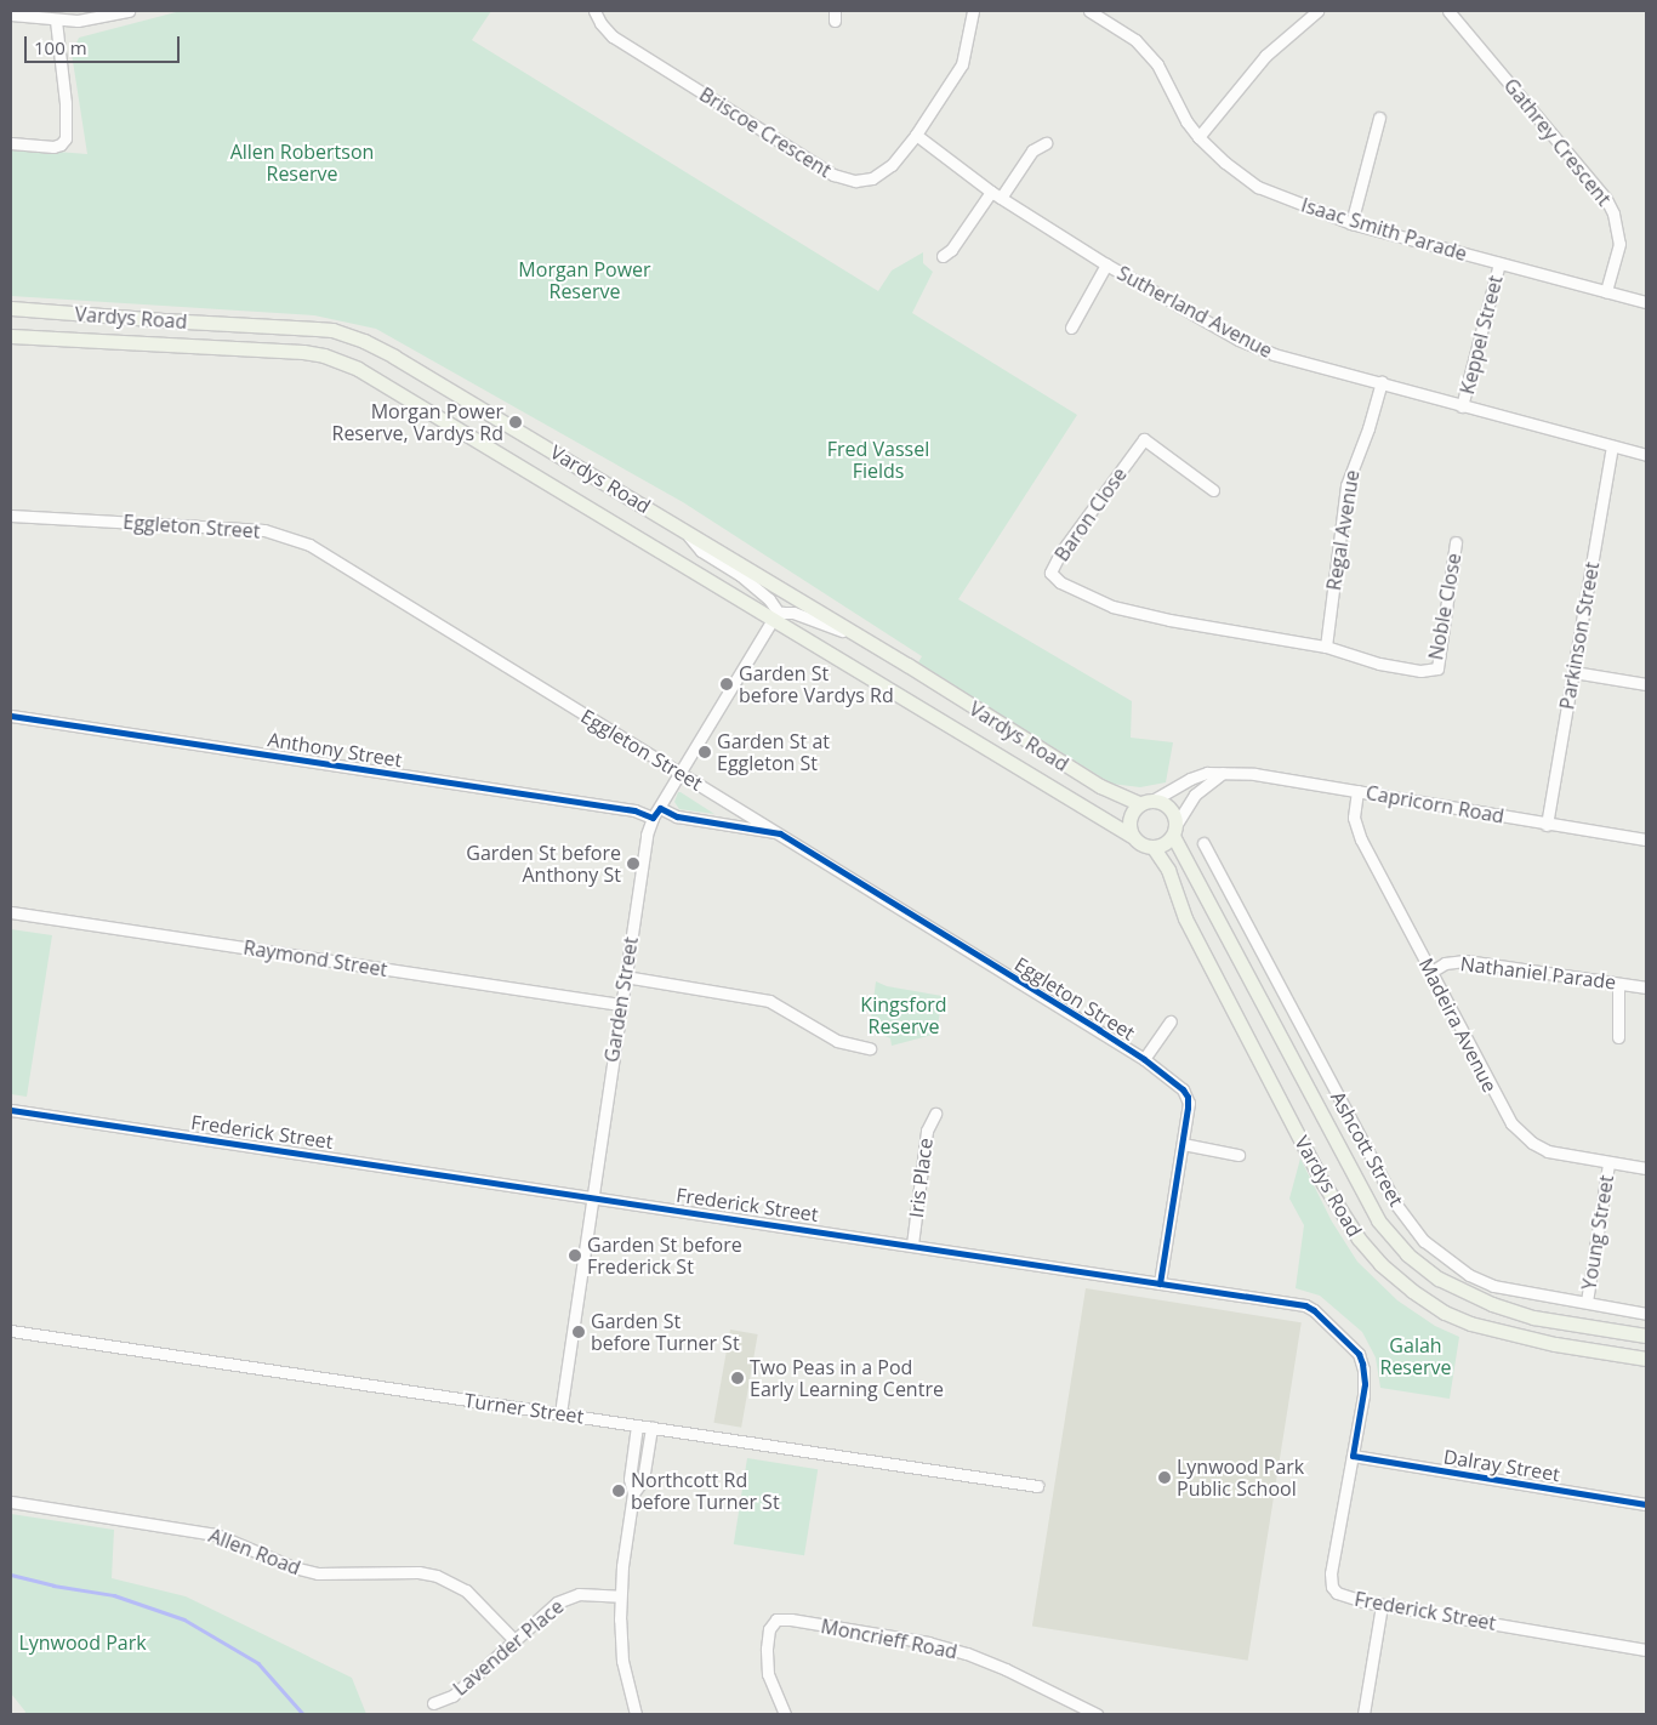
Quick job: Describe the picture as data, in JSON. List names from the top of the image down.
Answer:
{
  "streets": {
    "main road": ["Vardys Road"],
    "street": [
      "Briscoe Crescent",
      "Gathrey Crescent",
      "Isaac Smith Parade",
      "Sutherland Avenue",
      "Keppel Street",
      "Baron Close",
      "Eggleton Street",
      "Regal Avenue",
      "Noble Close",
      "Parkinson Street",
      "Anthony Street",
      "Capricorn Road",
      "Raymond Street",
      "Nathaniel Parade",
      "Garden Street",
      "Madeira Avenue",
      "Frederick Street",
      "Ashcott Street",
      "Iris Place",
      "Young Street",
      "Turner Street",
      "Dalray Street",
      "Allen Road",
      "Moncrieff Road",
      "Lavender Place"
    ]
  },
  "crossings": [
    ["Briscoe Crescent", "Sutherland Avenue"],
    ["Gathrey Crescent", "Isaac Smith Parade"],
    ["Isaac Smith Parade", "Keppel Street"],
    ["Sutherland Avenue", "Keppel Street"],
    ["Sutherland Avenue", "Regal Avenue"],
    ["Sutherland Avenue", "Parkinson Street"],
    ["Vardys Road", "Capricorn Road"],
    ["Vardys Road", "Garden Street"],
    ["Baron Close", "Regal Avenue"],
    ["Baron Close", "Noble Close"],
    ["Eggleton Street", "Garden Street"],
    ["Eggleton Street", "Frederick Street"],
    ["Regal Avenue", "Noble Close"],
    ["Parkinson Street", "Capricorn Road"],
    ["Anthony Street", "Garden Street"],
    ["Capricorn Road", "Madeira Avenue"],
    ["Raymond Street", "Garden Street"],
    ["Nathaniel Parade", "Madeira Avenue"],
    ["Garden Street", "Frederick Street"],
    ["Garden Street", "Turner Street"],
    ["Madeira Avenue", "Young Street"],
    ["Frederick Street", "Iris Place"],
    ["Frederick Street", "Dalray Street"],
    ["Ashcott Street", "Young Street"],
    ["Allen Road", "Lavender Place"]
  ],
  "parks": [
    "Allen Robertson Reserve",
    "Morgan Power Reserve",
    "Fred Vassel Fields",
    "Kingsford Reserve",
    "Galah Reserve",
    "Lynwood Park"
  ],
  "places": [
    "Morgan Power Reserve, Vardys Rd",
    "Garden St before Vardys Rd",
    "Garden St at Eggleton St",
    "Garden St before Anthony St",
    "Garden St before Frederick St",
    "Garden St before Turner St",
    "Two Peas in a Pod Early Learning Centre",
    "Lynwood Park Public School",
    "Northcott Rd before Turner St"
  ],
  "scale_bar": "100 m"
}
